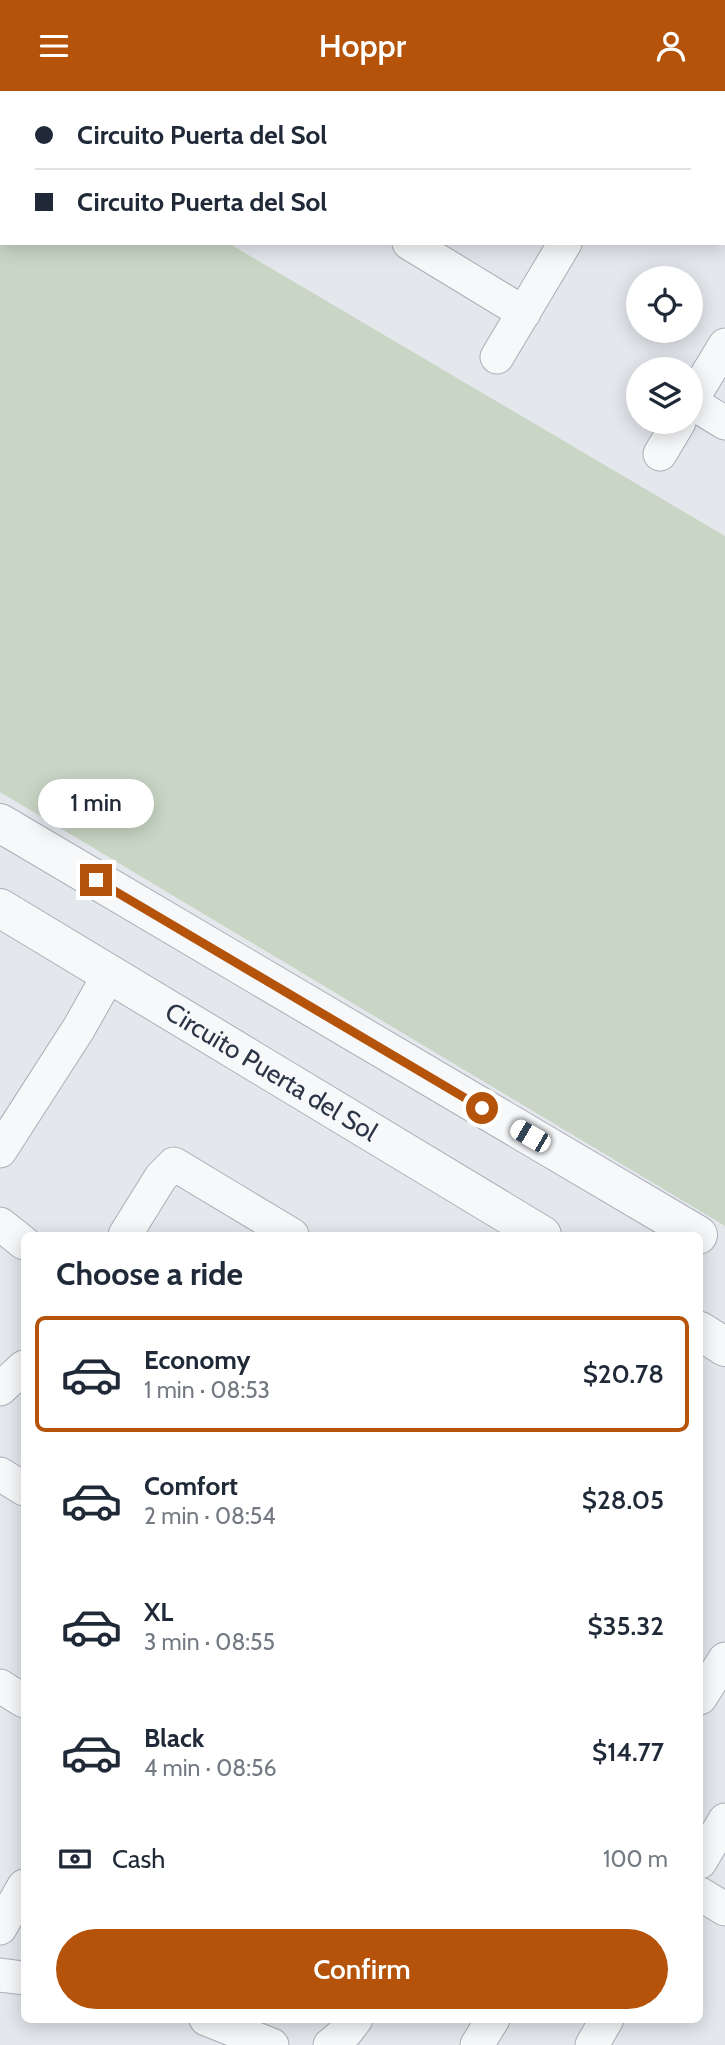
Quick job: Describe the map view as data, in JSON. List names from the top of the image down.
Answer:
{
  "streets": {
    "street": ["Circuito Puerta del Sol"]
  },
  "page": {
    "header": "Hoppr",
    "banner": ["Circuito Puerta del Sol", "Circuito Puerta del Sol"],
    "bubble": "1 min",
    "heading": "Choose a ride",
    "list": [
      {
        "name": "Economy",
        "note": "1 min · 08:53",
        "value": "$20.78"
      },
      {
        "name": "Comfort",
        "note": "2 min · 08:54",
        "value": "$28.05"
      },
      {
        "name": "XL",
        "note": "3 min · 08:55",
        "value": "$35.32"
      },
      {
        "name": "Black",
        "note": "4 min · 08:56",
        "value": "$14.77"
      }
    ],
    "pay": ["Cash", "100 m"],
    "buttons": "Confirm"
  }
}
